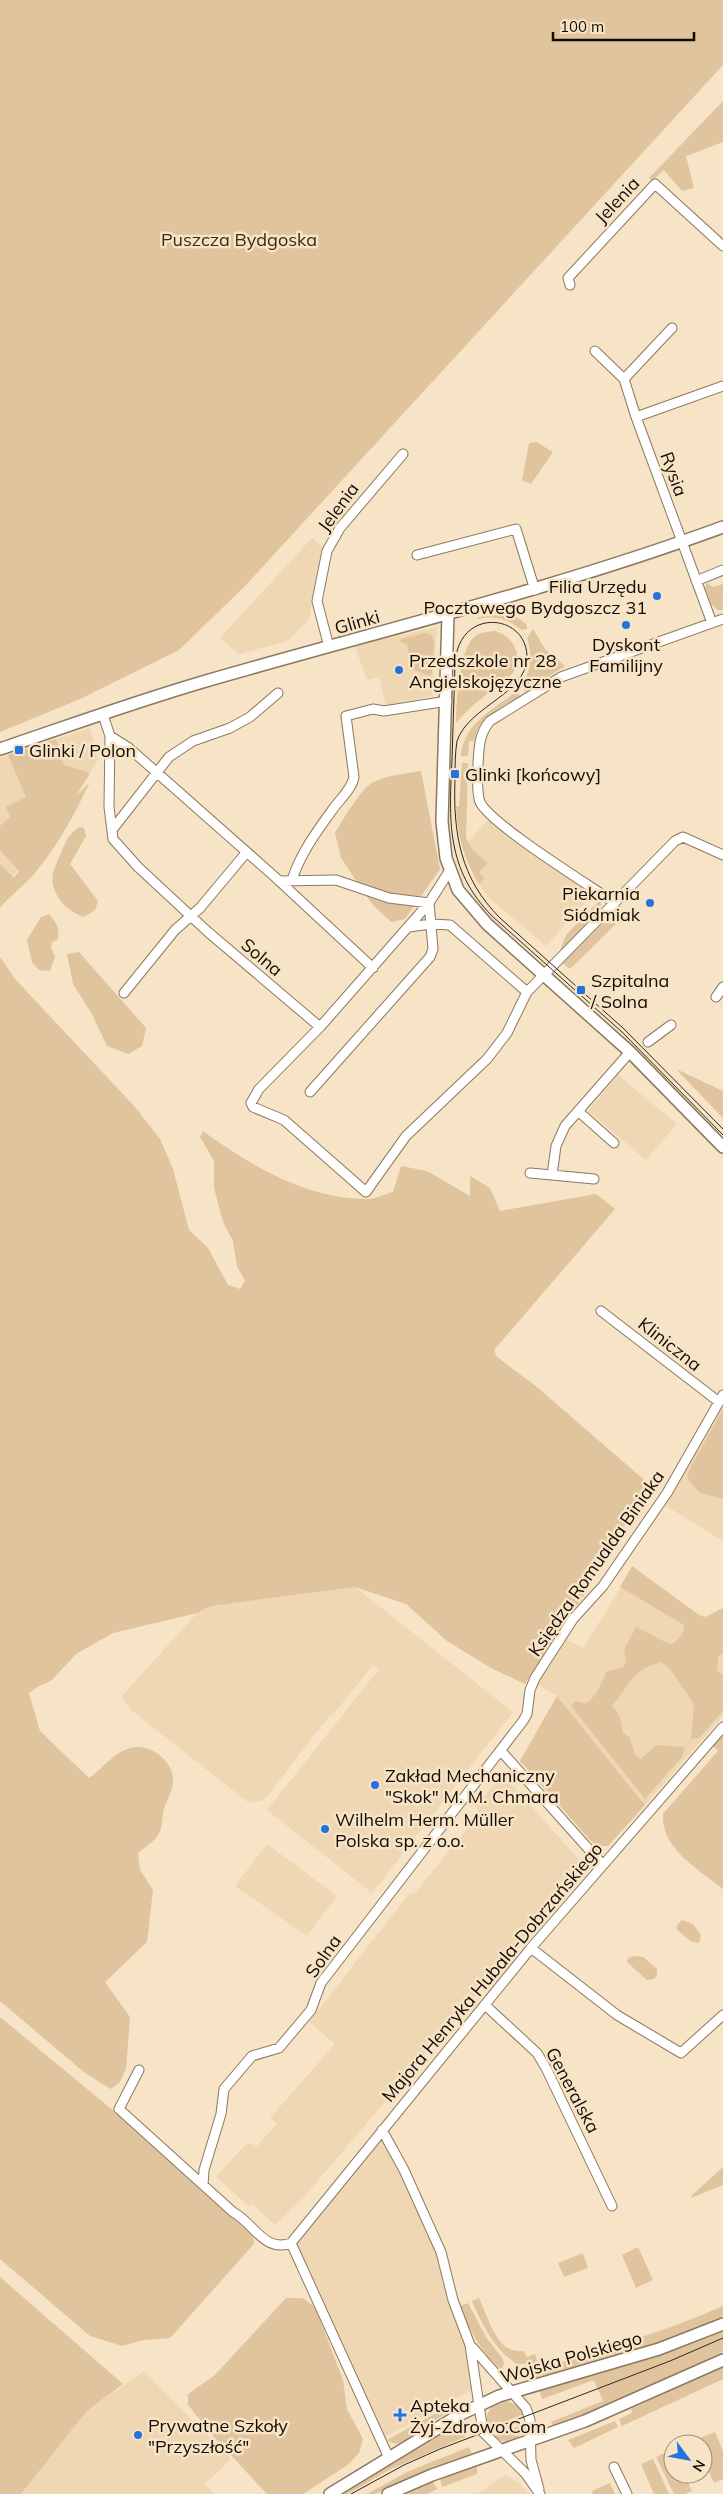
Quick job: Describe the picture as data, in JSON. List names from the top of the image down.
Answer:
{
  "streets": {
    "street": [
      "Jelenia",
      "Rysia",
      "Glinki",
      "Solna",
      "Kliniczna",
      "Księdza Romualda Biniaka",
      "Majora Henryka Hubala-Dobrzańskiego",
      "Generalska",
      "Wojska Polskiego"
    ]
  },
  "crossings": [
    ["Jelenia", "Glinki"],
    ["Rysia", "Glinki"],
    ["Glinki", "Solna"],
    ["Solna", "Księdza Romualda Biniaka"],
    ["Kliniczna", "Księdza Romualda Biniaka"],
    ["Majora Henryka Hubala-Dobrzańskiego", "Generalska"]
  ],
  "parks": ["Puszcza Bydgoska"],
  "places": {
    "other": [
      "Filia Urzędu Pocztowego Bydgoszcz 31",
      "Dyskont Familijny",
      "Przedszkole nr 28 Angielskojęzyczne",
      "Piekarnia Siódmiak",
      "Zakład Mechaniczny \"Skok\" M. M. Chmara",
      "Wilhelm Herm. Müller Polska sp. z o.o.",
      "Prywatne Szkoły \"Przyszłość\""
    ],
    "transit": ["Glinki / Polon", "Glinki [końcowy]", "Szpitalna / Solna"],
    "health": ["Apteka Żyj-Zdrowo.Com"]
  },
  "scale_bar": "100 m",
  "north": "bottom right"
}
